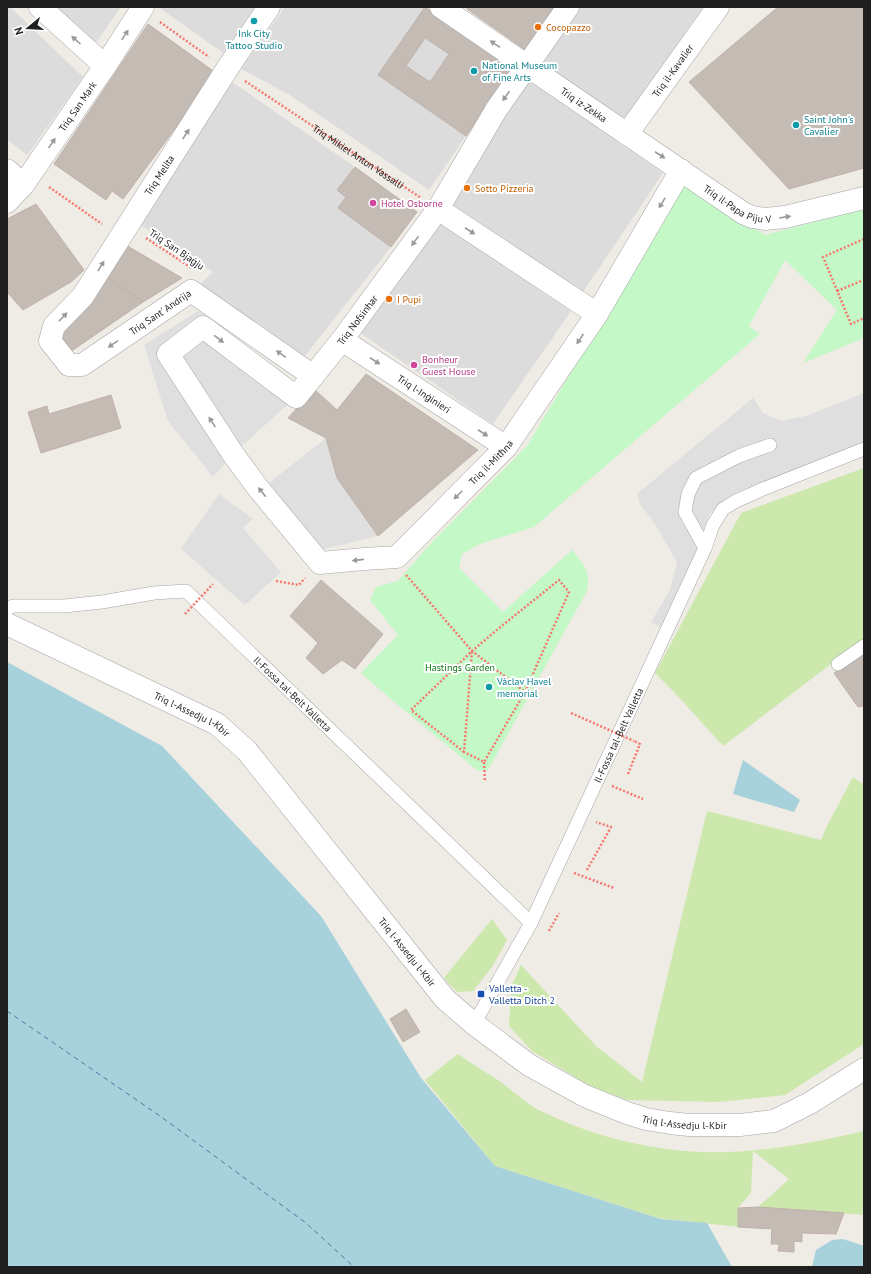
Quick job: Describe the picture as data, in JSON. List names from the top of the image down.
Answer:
{
  "streets": {
    "street": [
      "Triq il-Kavalier",
      "Triq iz-Zekka",
      "Triq San Mark",
      "Triq Melita",
      "Triq il-Papa Piju V",
      "Triq Sant' Andrija",
      "Triq Nofsinhar",
      "Triq l-Inġinieri",
      "Triq il-Mitħna",
      "Triq l-Assedju l-Kbir"
    ],
    "lane": ["Il-Fossa tal-Belt Valletta"],
    "path": ["Triq Mikiel Anton Vassalli", "Triq San Bjaġju"]
  },
  "crossings": [
    ["Triq il-Kavalier", "Triq iz-Zekka"],
    ["Triq il-Kavalier", "Triq il-Papa Piju V"],
    ["Triq iz-Zekka", "Triq il-Papa Piju V"],
    ["Triq iz-Zekka", "Triq Nofsinhar"],
    ["Triq San Mark", "Triq Mikiel Anton Vassalli"],
    ["Triq San Mark", "Triq San Bjaġju"],
    ["Triq Mikiel Anton Vassalli", "Triq Melita"],
    ["Triq Mikiel Anton Vassalli", "Triq Nofsinhar"],
    ["Triq Melita", "Triq San Bjaġju"],
    ["Triq Melita", "Triq Sant' Andrija"],
    ["Triq il-Papa Piju V", "Triq il-Mitħna"],
    ["Triq San Bjaġju", "Triq Sant' Andrija"],
    ["Triq Sant' Andrija", "Triq Nofsinhar"],
    ["Triq Nofsinhar", "Triq l-Inġinieri"],
    ["Triq Nofsinhar", "Triq il-Mitħna"],
    ["Triq l-Inġinieri", "Triq il-Mitħna"],
    ["Il-Fossa tal-Belt Valletta", "Triq l-Assedju l-Kbir"]
  ],
  "one_way": [
    "Triq iz-Zekka",
    "Triq San Mark",
    "Triq Melita",
    "Triq il-Papa Piju V",
    "Triq Sant' Andrija",
    "Triq il-Mitħna"
  ],
  "parks": ["Hastings Garden"],
  "places": {
    "other": [
      "Ink City Tattoo Studio",
      "Cocopazzo",
      "National Museum of Fine Arts",
      "Saint John's Cavalier",
      "Sotto Pizzeria",
      "Hotel Osborne",
      "I Pupi",
      "Bonheur Guest House",
      "Václav Havel memorial"
    ],
    "transit": ["Valletta - Valletta Ditch 2"]
  },
  "north": "left"
}
